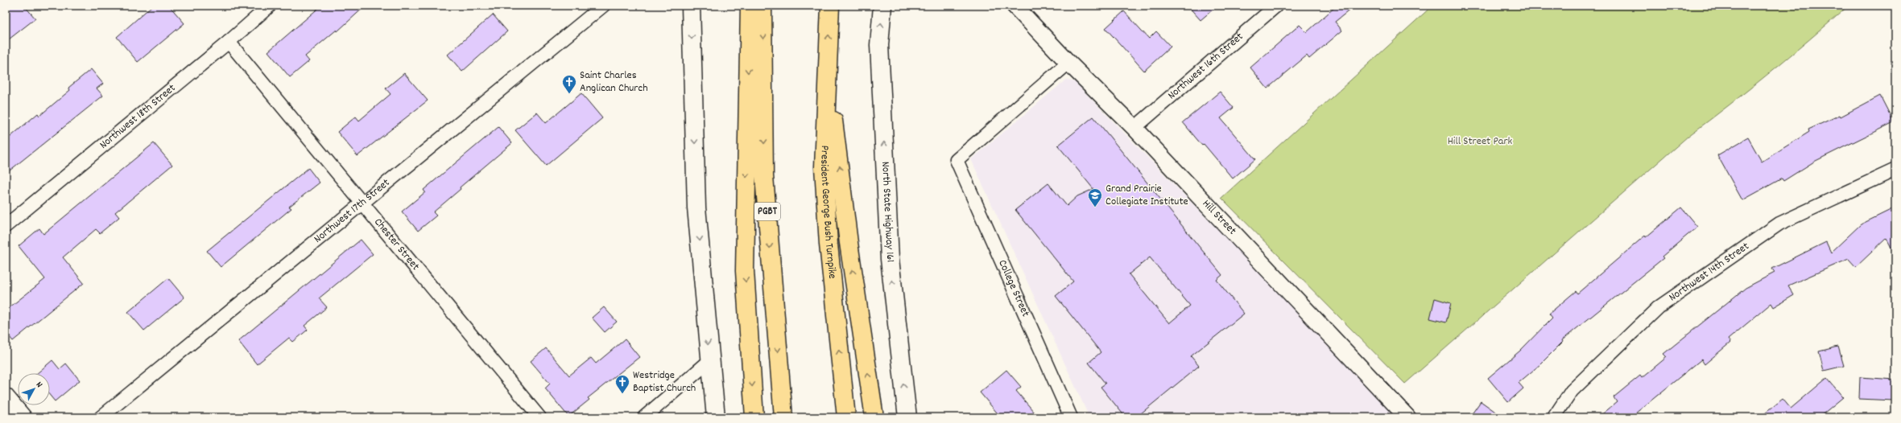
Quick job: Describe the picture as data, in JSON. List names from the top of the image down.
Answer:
{
  "streets": {
    "highway": ["PGBT", "President George Bush Turnpike"],
    "main road": ["North State Highway 161"],
    "street": [
      "Northwest 16th Street",
      "Northwest 18th Street",
      "Northwest 17th Street",
      "Hill Street",
      "Chester Street",
      "Northwest 14th Street",
      "College Street"
    ]
  },
  "crossings": [
    ["Northwest 16th Street", "Hill Street"],
    ["Northwest 18th Street", "Chester Street"],
    ["Northwest 17th Street", "Chester Street"],
    ["Hill Street", "College Street"]
  ],
  "one_way": ["North State Highway 161"],
  "parks": ["Hill Street Park"],
  "places": {
    "church": ["Saint Charles Anglican Church", "Westridge Baptist Church"],
    "school or university": ["Grand Prairie Collegiate Institute"]
  },
  "north": "top right"
}
